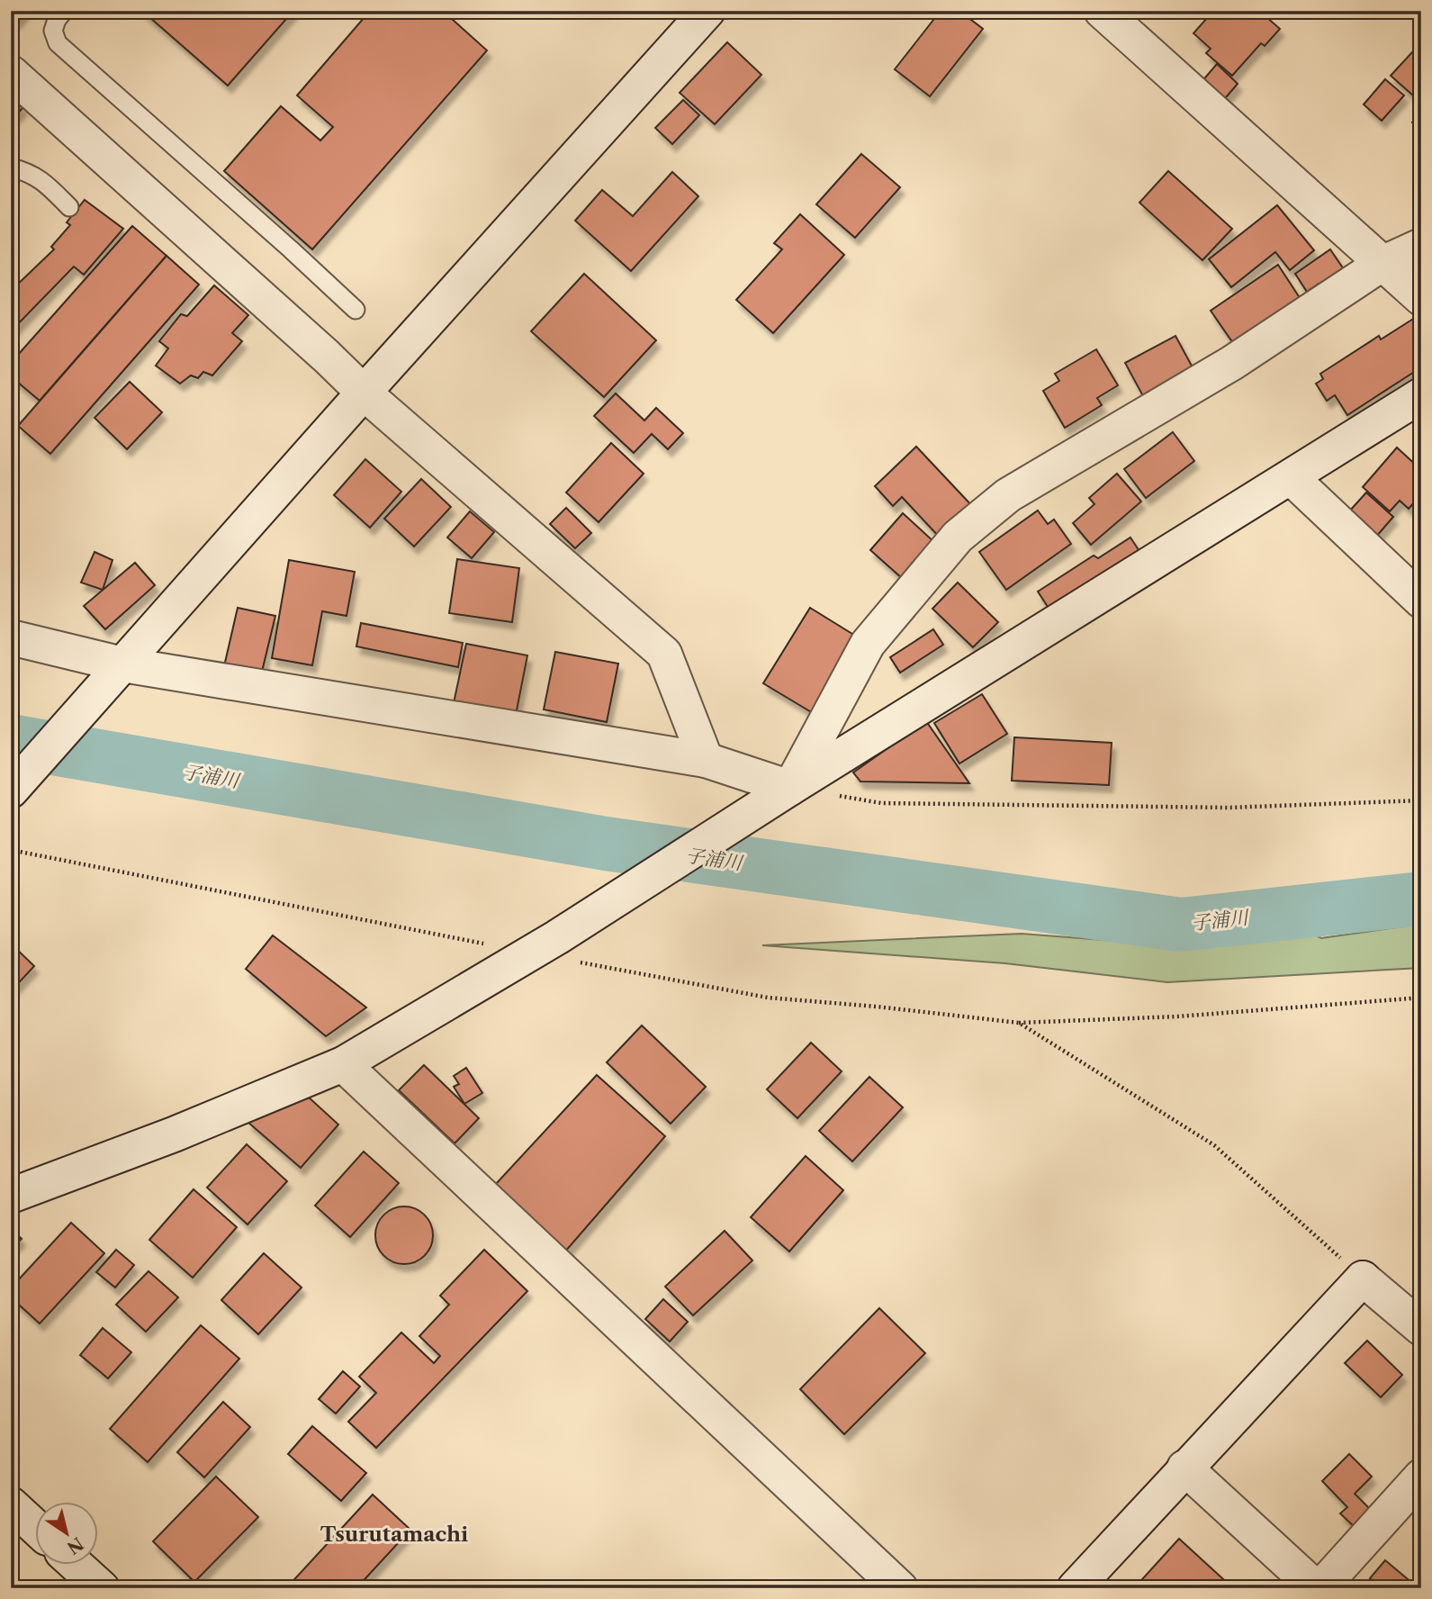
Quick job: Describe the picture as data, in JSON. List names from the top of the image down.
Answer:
{
  "districts": ["Tsurutamachi"],
  "water": ["子浦川"],
  "north": "bottom right"
}
